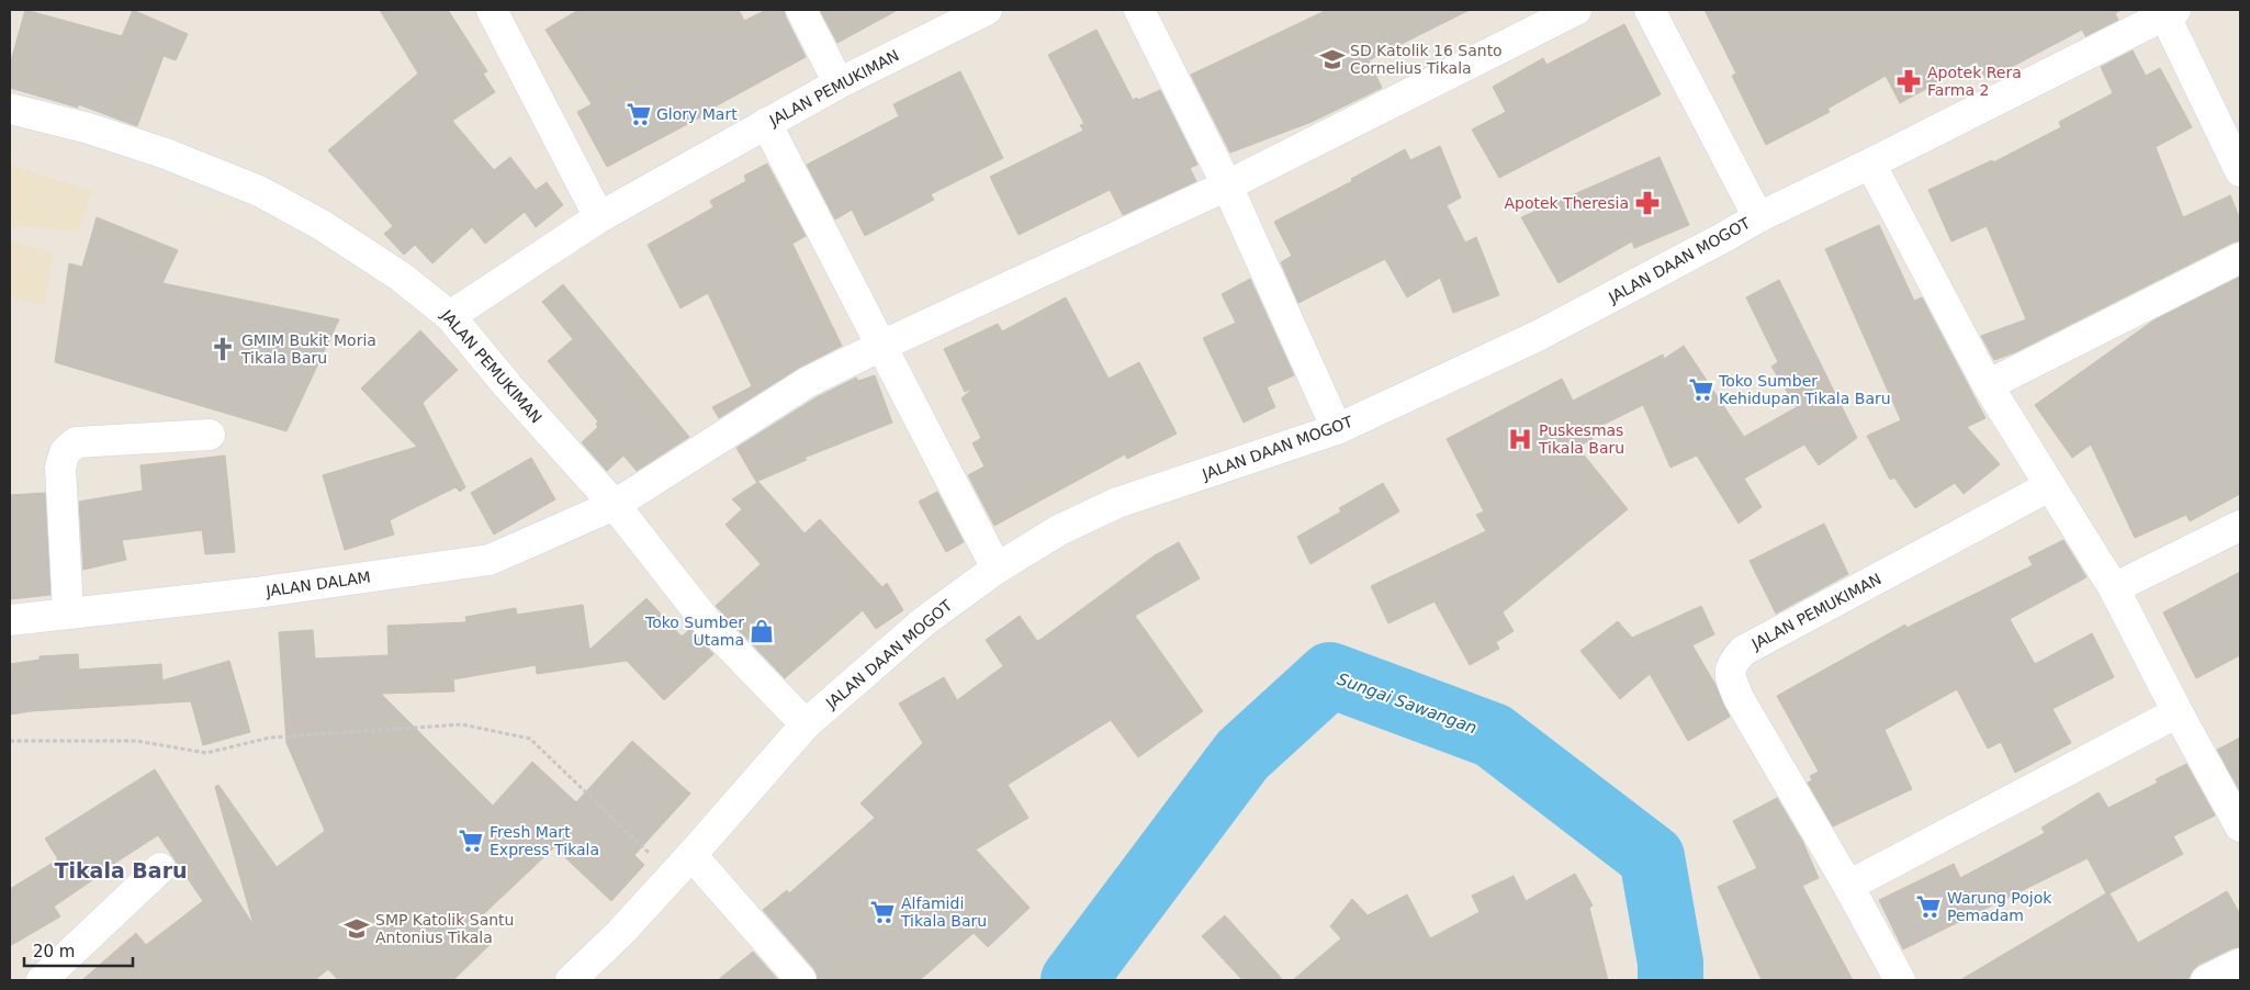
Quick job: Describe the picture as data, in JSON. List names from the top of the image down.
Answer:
{
  "streets": {
    "street": ["JALAN PEMUKIMAN", "JALAN DAAN MOGOT", "JALAN DALAM"]
  },
  "crossings": [
    ["JALAN PEMUKIMAN", "JALAN DAAN MOGOT"],
    ["JALAN PEMUKIMAN", "JALAN DALAM"]
  ],
  "districts": ["Tikala Baru"],
  "water": ["Sungai Sawangan"],
  "places": {
    "school or university": ["SD Katolik 16 Santo Cornelius Tikala", "SMP Katolik Santu Antonius Tikala"],
    "pharmacy": ["Apotek Rera Farma 2", "Apotek Theresia"],
    "supermarket": [
      "Glory Mart",
      "Toko Sumber Kehidupan Tikala Baru",
      "Fresh Mart Express Tikala",
      "Warung Pojok Pemadam",
      "Alfamidi Tikala Baru"
    ],
    "church": ["GMIM Bukit Moria Tikala Baru"],
    "hospital": ["Puskesmas Tikala Baru"],
    "shop": ["Toko Sumber Utama"]
  },
  "scale_bar": "20 m"
}
